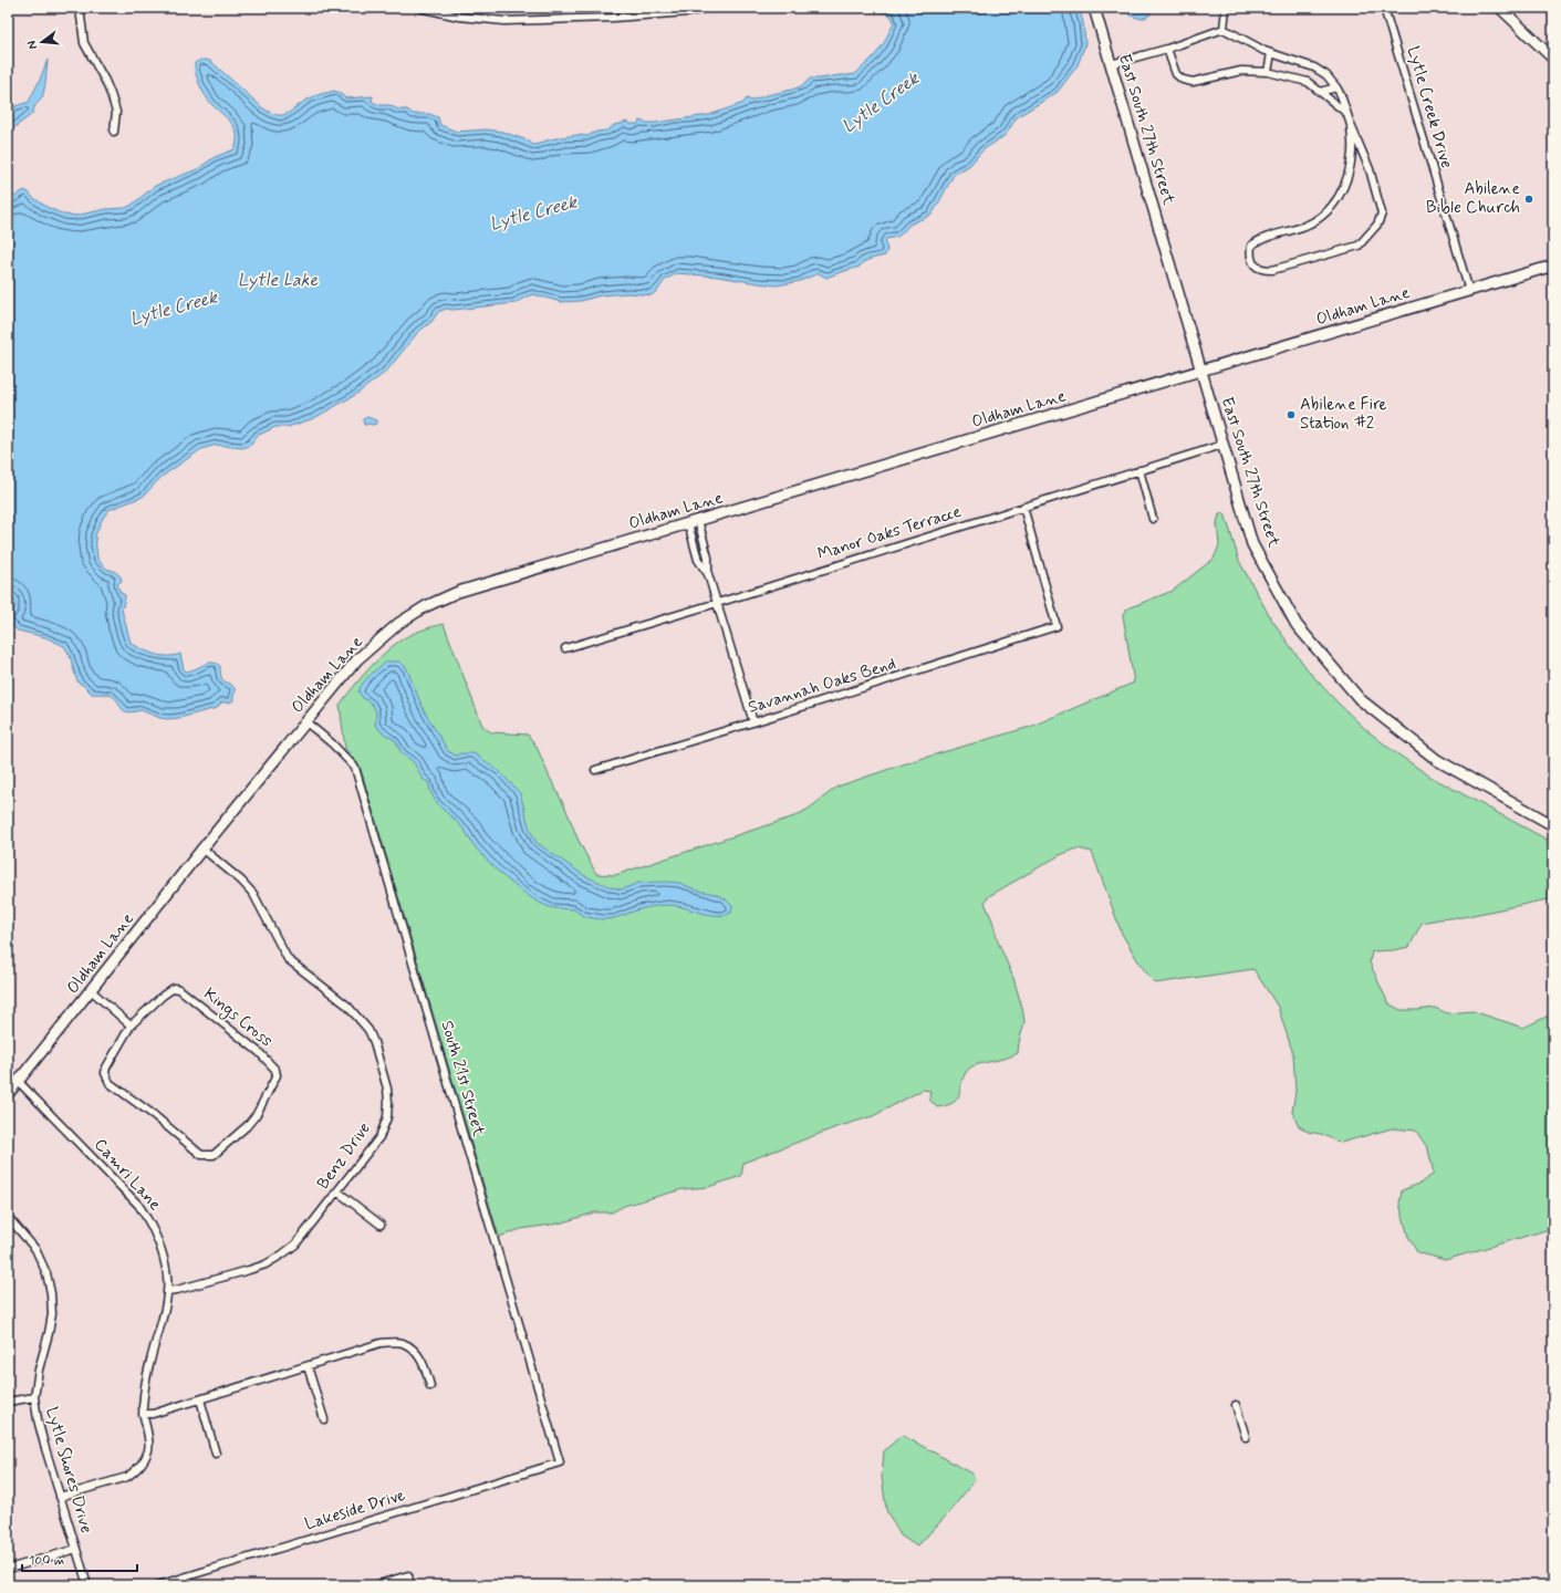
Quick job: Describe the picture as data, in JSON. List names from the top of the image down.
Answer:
{
  "streets": {
    "main road": ["East South 27th Street", "Oldham Lane"],
    "street": [
      "Lytle Creek Drive",
      "Manor Oaks Terracce",
      "Savannah Oaks Bend",
      "Kings Cross",
      "South 21st Street",
      "Benz Drive",
      "Camri Lane",
      "Lytle Shores Drive",
      "Lakeside Drive"
    ]
  },
  "crossings": [
    ["Lytle Creek Drive", "Oldham Lane"],
    ["East South 27th Street", "Oldham Lane"],
    ["East South 27th Street", "Manor Oaks Terracce"],
    ["Oldham Lane", "South 21st Street"],
    ["Oldham Lane", "Benz Drive"],
    ["Oldham Lane", "Camri Lane"],
    ["Manor Oaks Terracce", "Savannah Oaks Bend"],
    ["South 21st Street", "Lakeside Drive"],
    ["Benz Drive", "Camri Lane"],
    ["Camri Lane", "Lytle Shores Drive"]
  ],
  "water": ["Lytle Creek", "Lytle Lake"],
  "places": ["Abilene Bible Church", "Abilene Fire Station #2"],
  "scale_bar": "100 m",
  "north": "left"
}
